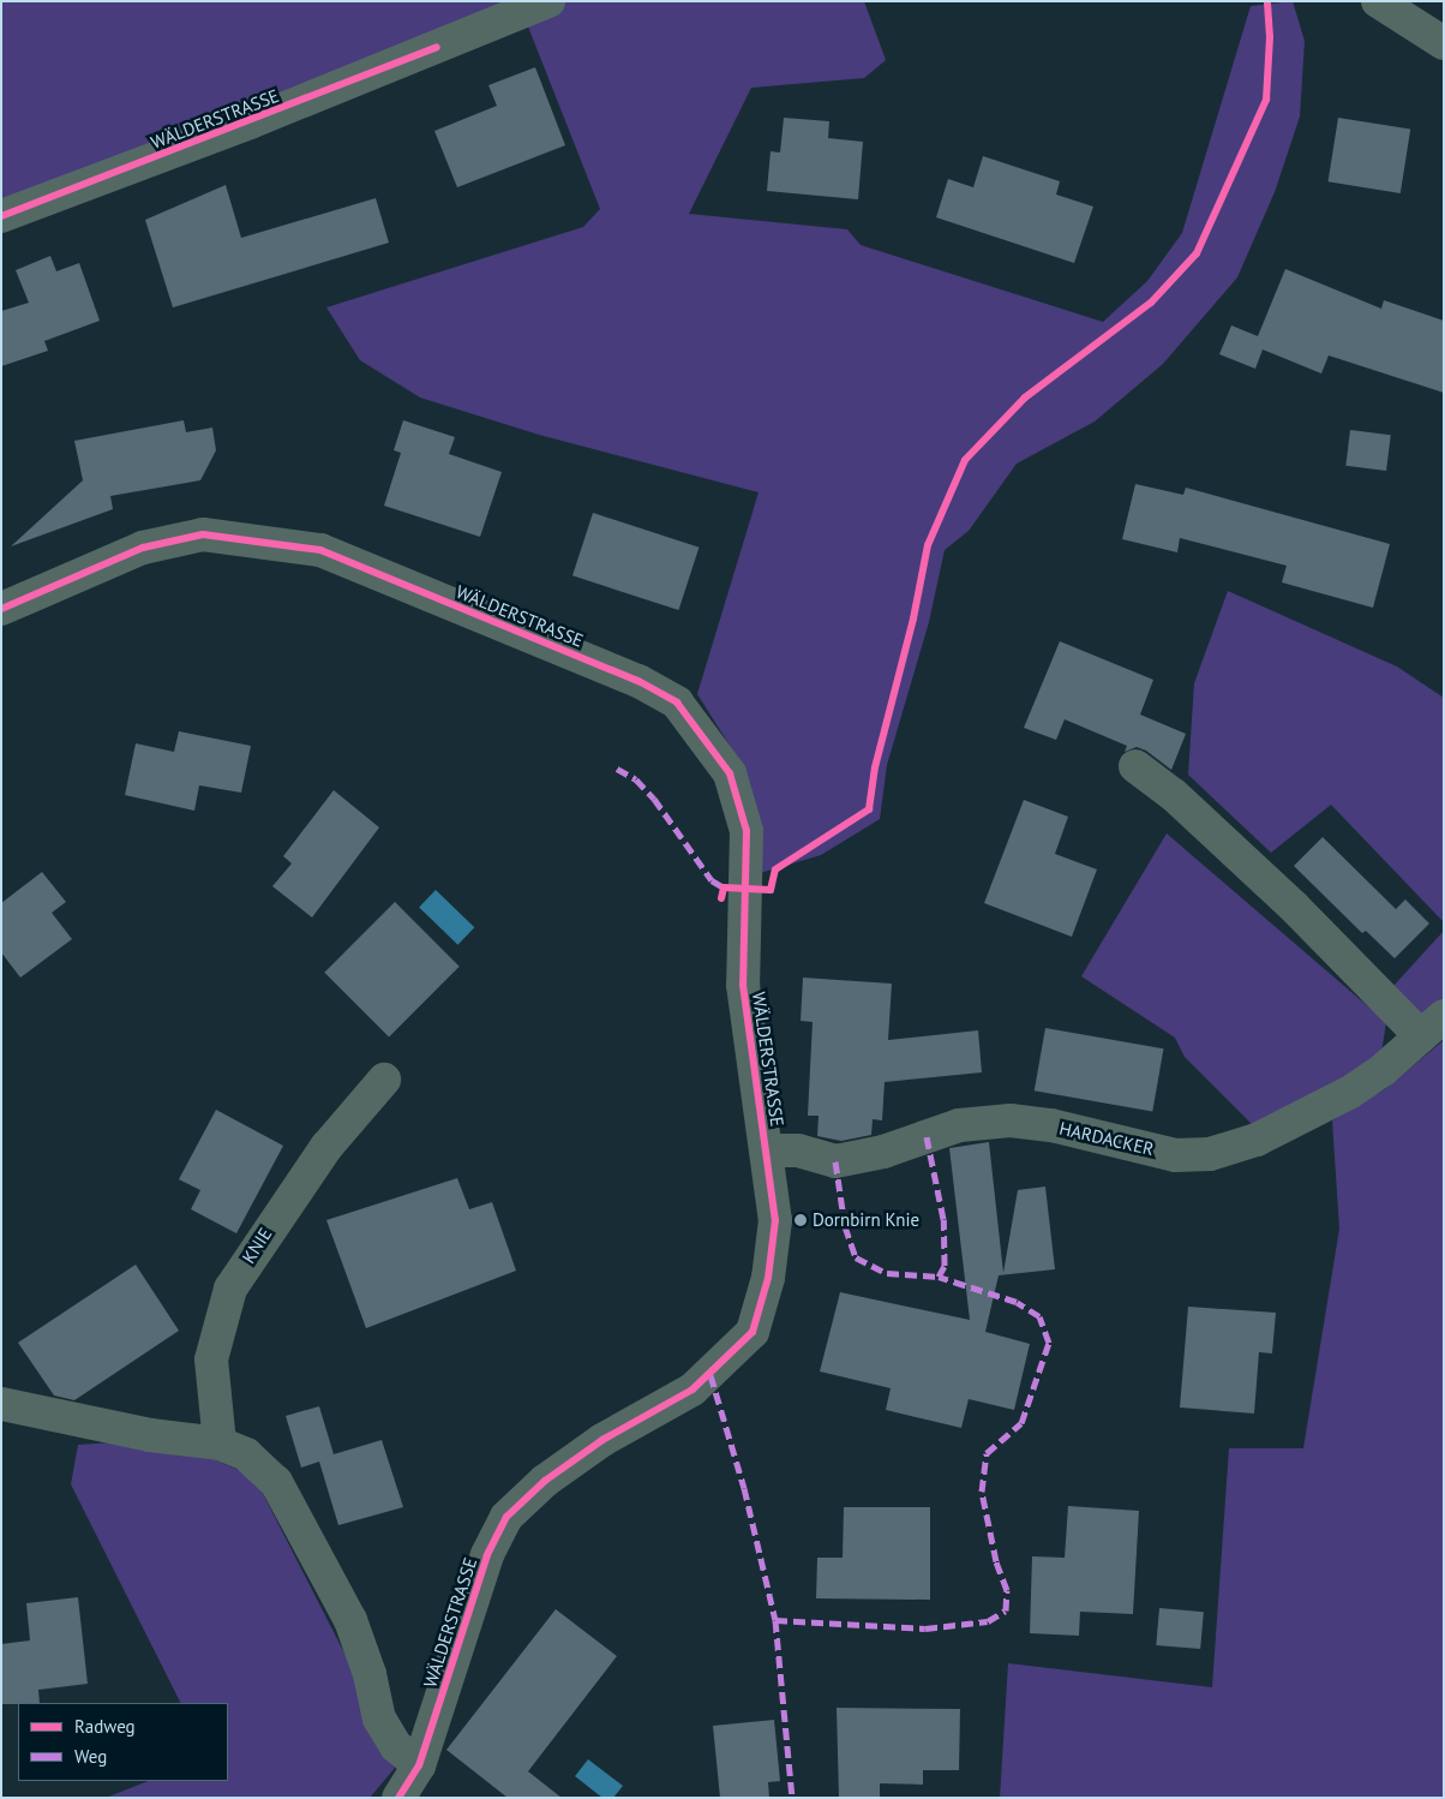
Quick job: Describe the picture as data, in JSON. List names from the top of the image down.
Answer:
{
  "streets": {
    "street": ["WÄLDERSTRASSE", "HARDACKER", "KNIE"]
  },
  "crossings": [
    ["WÄLDERSTRASSE", "HARDACKER"]
  ],
  "places": ["Dornbirn Knie"],
  "legend": ["Radweg", "Weg"]
}
